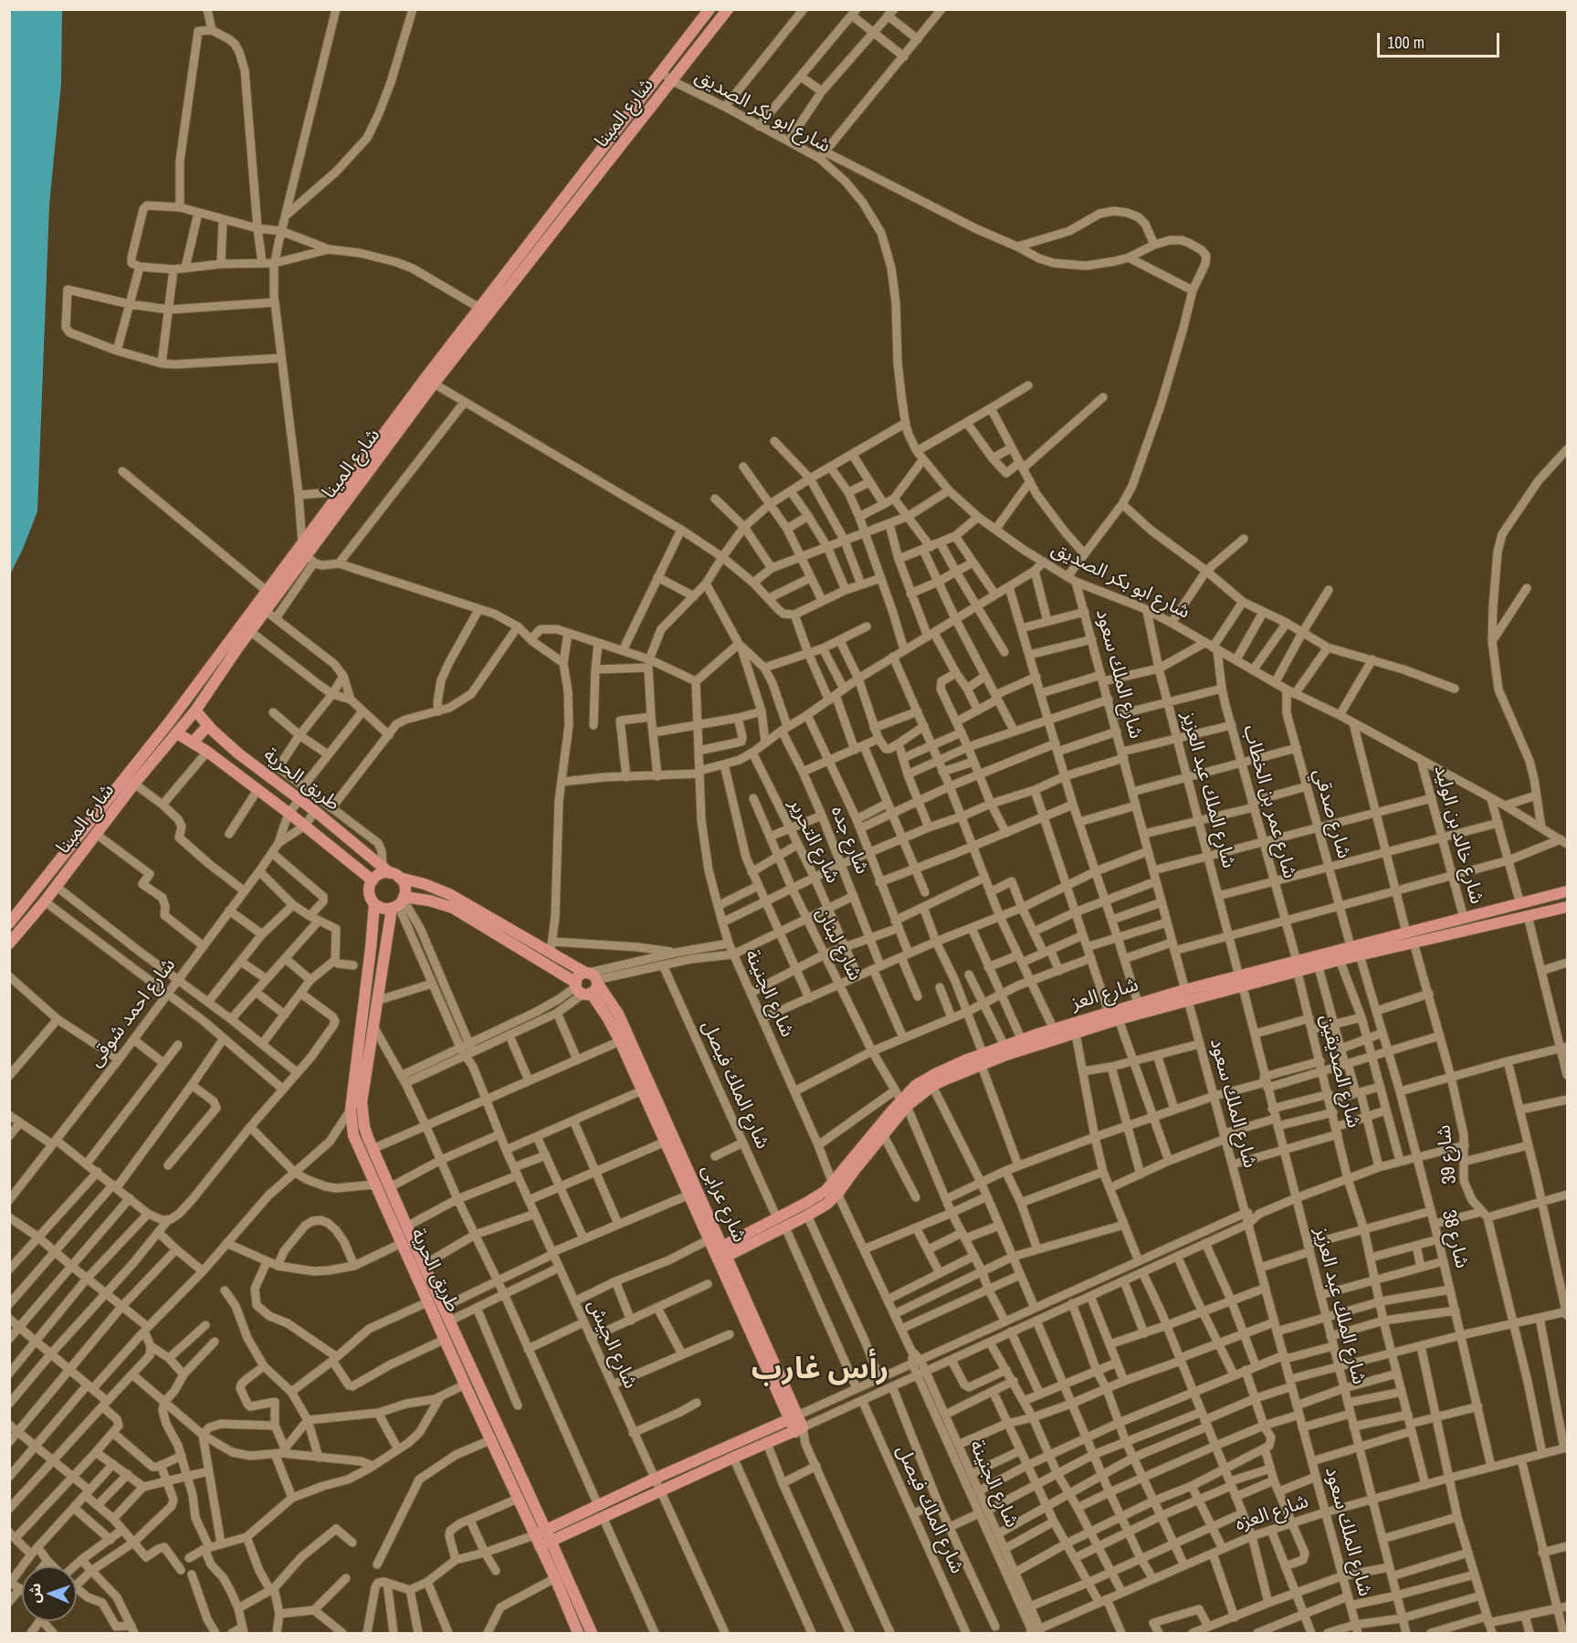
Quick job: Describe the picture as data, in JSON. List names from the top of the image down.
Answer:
{
  "streets": {
    "main road": [
      "شارع المينا",
      "طريق الحرية",
      "شارع العز",
      "شارع عرابى"
    ],
    "street": [
      "شارع ابو بكر الصديق",
      "شارع الملك سعود",
      "شارع الملك عبد العزيز",
      "شارع عمر بن الخطاب",
      "شارع صدقي",
      "شارع خالد بن الوليد",
      "شارع جده",
      "شارع التحرير",
      "شارع لبنان",
      "شارع الجنينة",
      "شارع احمد شوقى",
      "شارع الصديقين",
      "شارع الملك فيصل",
      "شارع 39",
      "شارع 38",
      "شارع الجيش",
      "شارع العزه"
    ]
  },
  "crossings": [
    ["شارع ابو بكر الصديق", "شارع المينا"],
    ["شارع ابو بكر الصديق", "شارع الملك سعود"],
    ["شارع ابو بكر الصديق", "شارع الملك عبد العزيز"],
    ["شارع ابو بكر الصديق", "شارع عمر بن الخطاب"],
    ["شارع ابو بكر الصديق", "شارع صدقي"],
    ["شارع ابو بكر الصديق", "شارع خالد بن الوليد"],
    ["شارع المينا", "طريق الحرية"],
    ["شارع الملك سعود", "شارع العز"],
    ["شارع الملك سعود", "شارع العزه"],
    ["طريق الحرية", "شارع احمد شوقى"],
    ["طريق الحرية", "شارع عرابى"],
    ["طريق الحرية", "شارع الجيش"],
    ["شارع الملك عبد العزيز", "شارع العز"],
    ["شارع الملك عبد العزيز", "شارع العزه"],
    ["شارع عمر بن الخطاب", "شارع العز"],
    ["شارع عمر بن الخطاب", "شارع الصديقين"],
    ["شارع صدقي", "شارع العز"],
    ["شارع خالد بن الوليد", "شارع العز"],
    ["شارع لبنان", "شارع العز"],
    ["شارع الجنينة", "شارع العز"],
    ["شارع الجنينة", "شارع العزه"],
    ["شارع العز", "شارع الصديقين"],
    ["شارع العز", "شارع الملك فيصل"],
    ["شارع العز", "شارع 39"],
    ["شارع العز", "شارع عرابى"],
    ["شارع العز", "شارع 38"],
    ["شارع الصديقين", "شارع العزه"],
    ["شارع 39", "شارع العزه"],
    ["شارع عرابى", "شارع الجيش"],
    ["شارع 38", "شارع العزه"]
  ],
  "districts": ["رأس غارب"],
  "scale_bar": "100 m",
  "north": "left"
}
